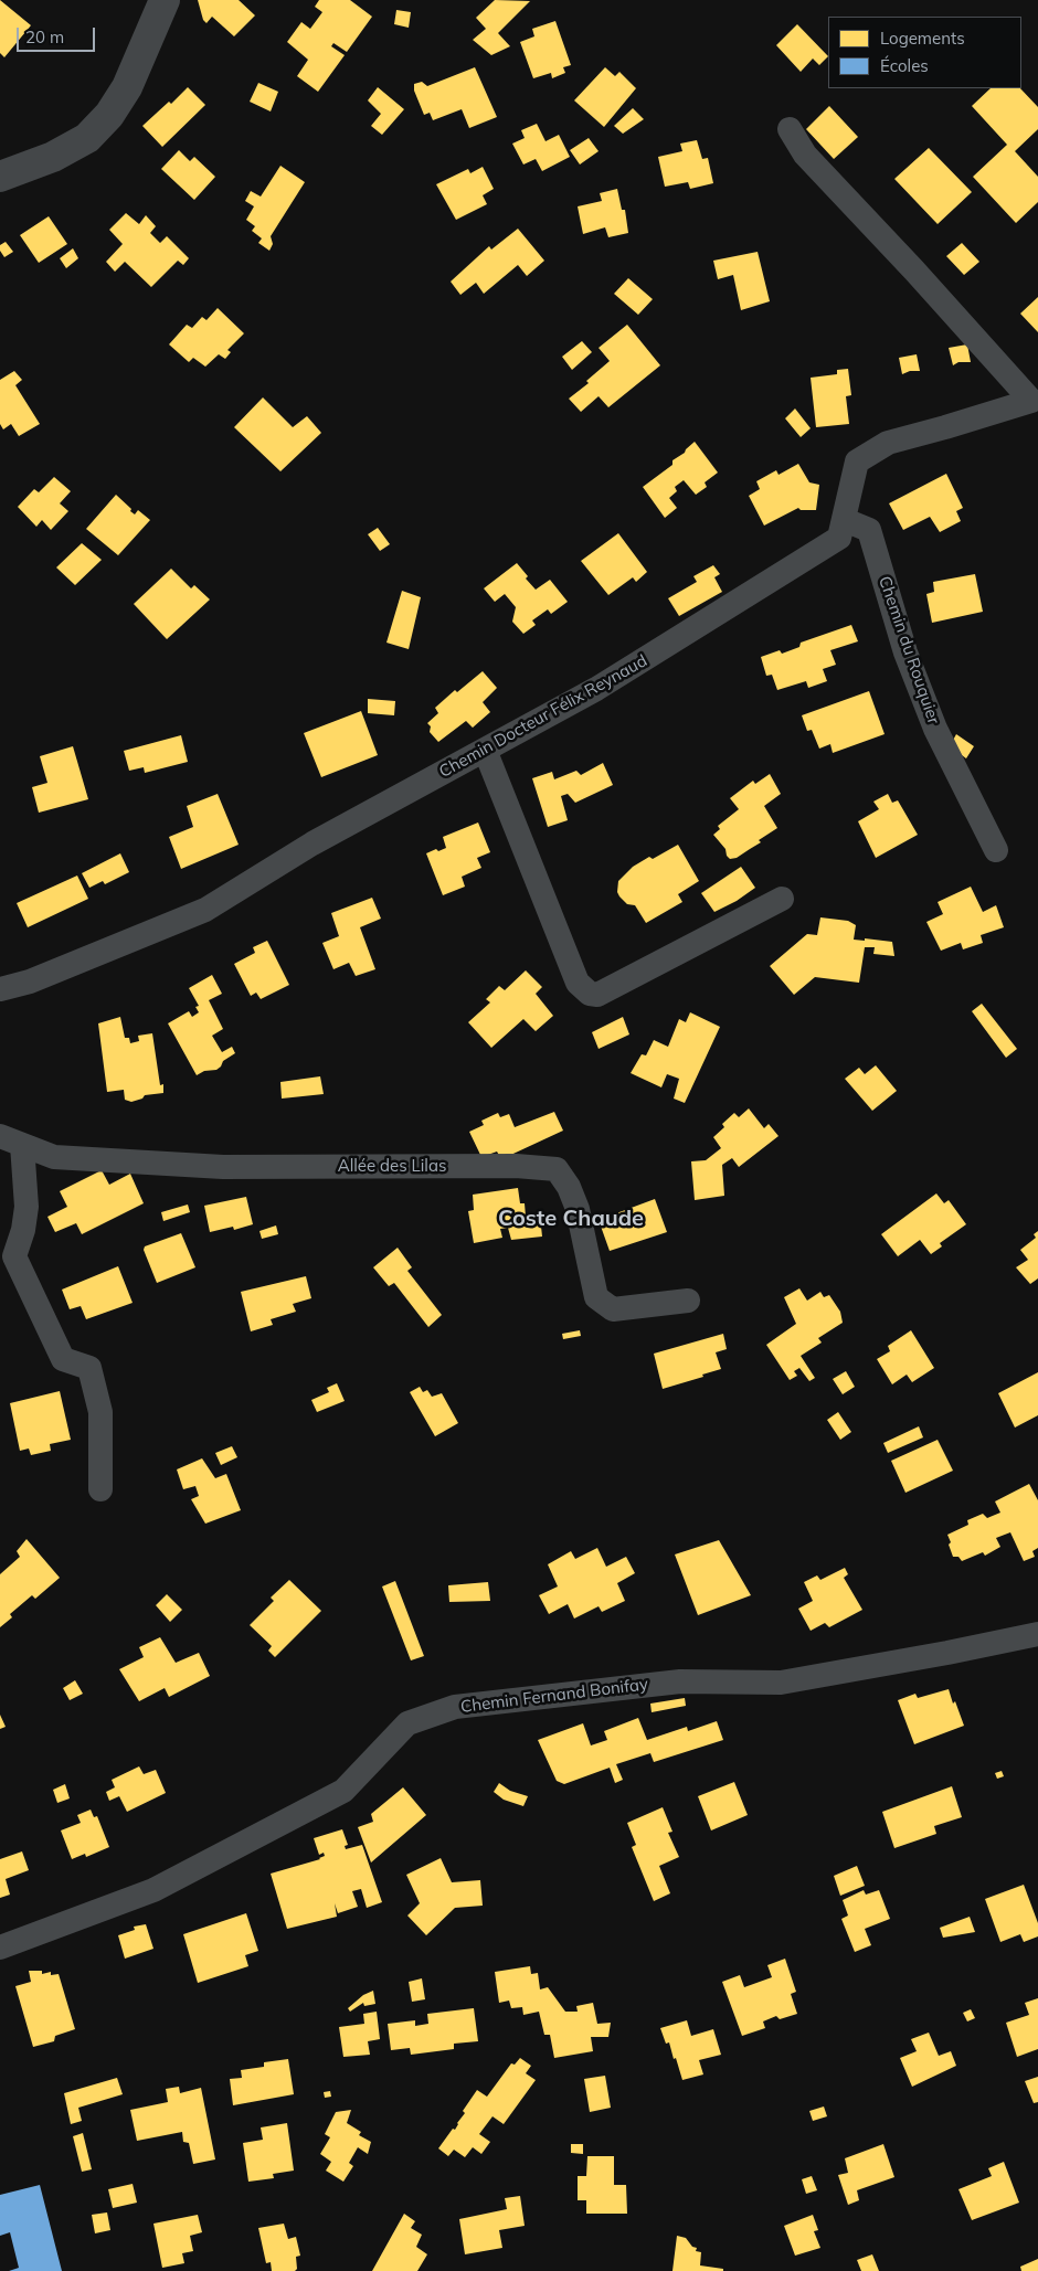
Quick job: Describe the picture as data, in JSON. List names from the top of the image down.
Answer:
{
  "streets": {
    "street": [
      "Chemin du Rouquier",
      "Chemin Docteur Félix Reynaud",
      "Allée des Lilas",
      "Chemin Fernand Bonifay"
    ]
  },
  "crossings": [
    ["Chemin du Rouquier", "Chemin Docteur Félix Reynaud"]
  ],
  "districts": ["Coste Chaude"],
  "legend": ["Logements", "Écoles"],
  "scale_bar": "20 m"
}
